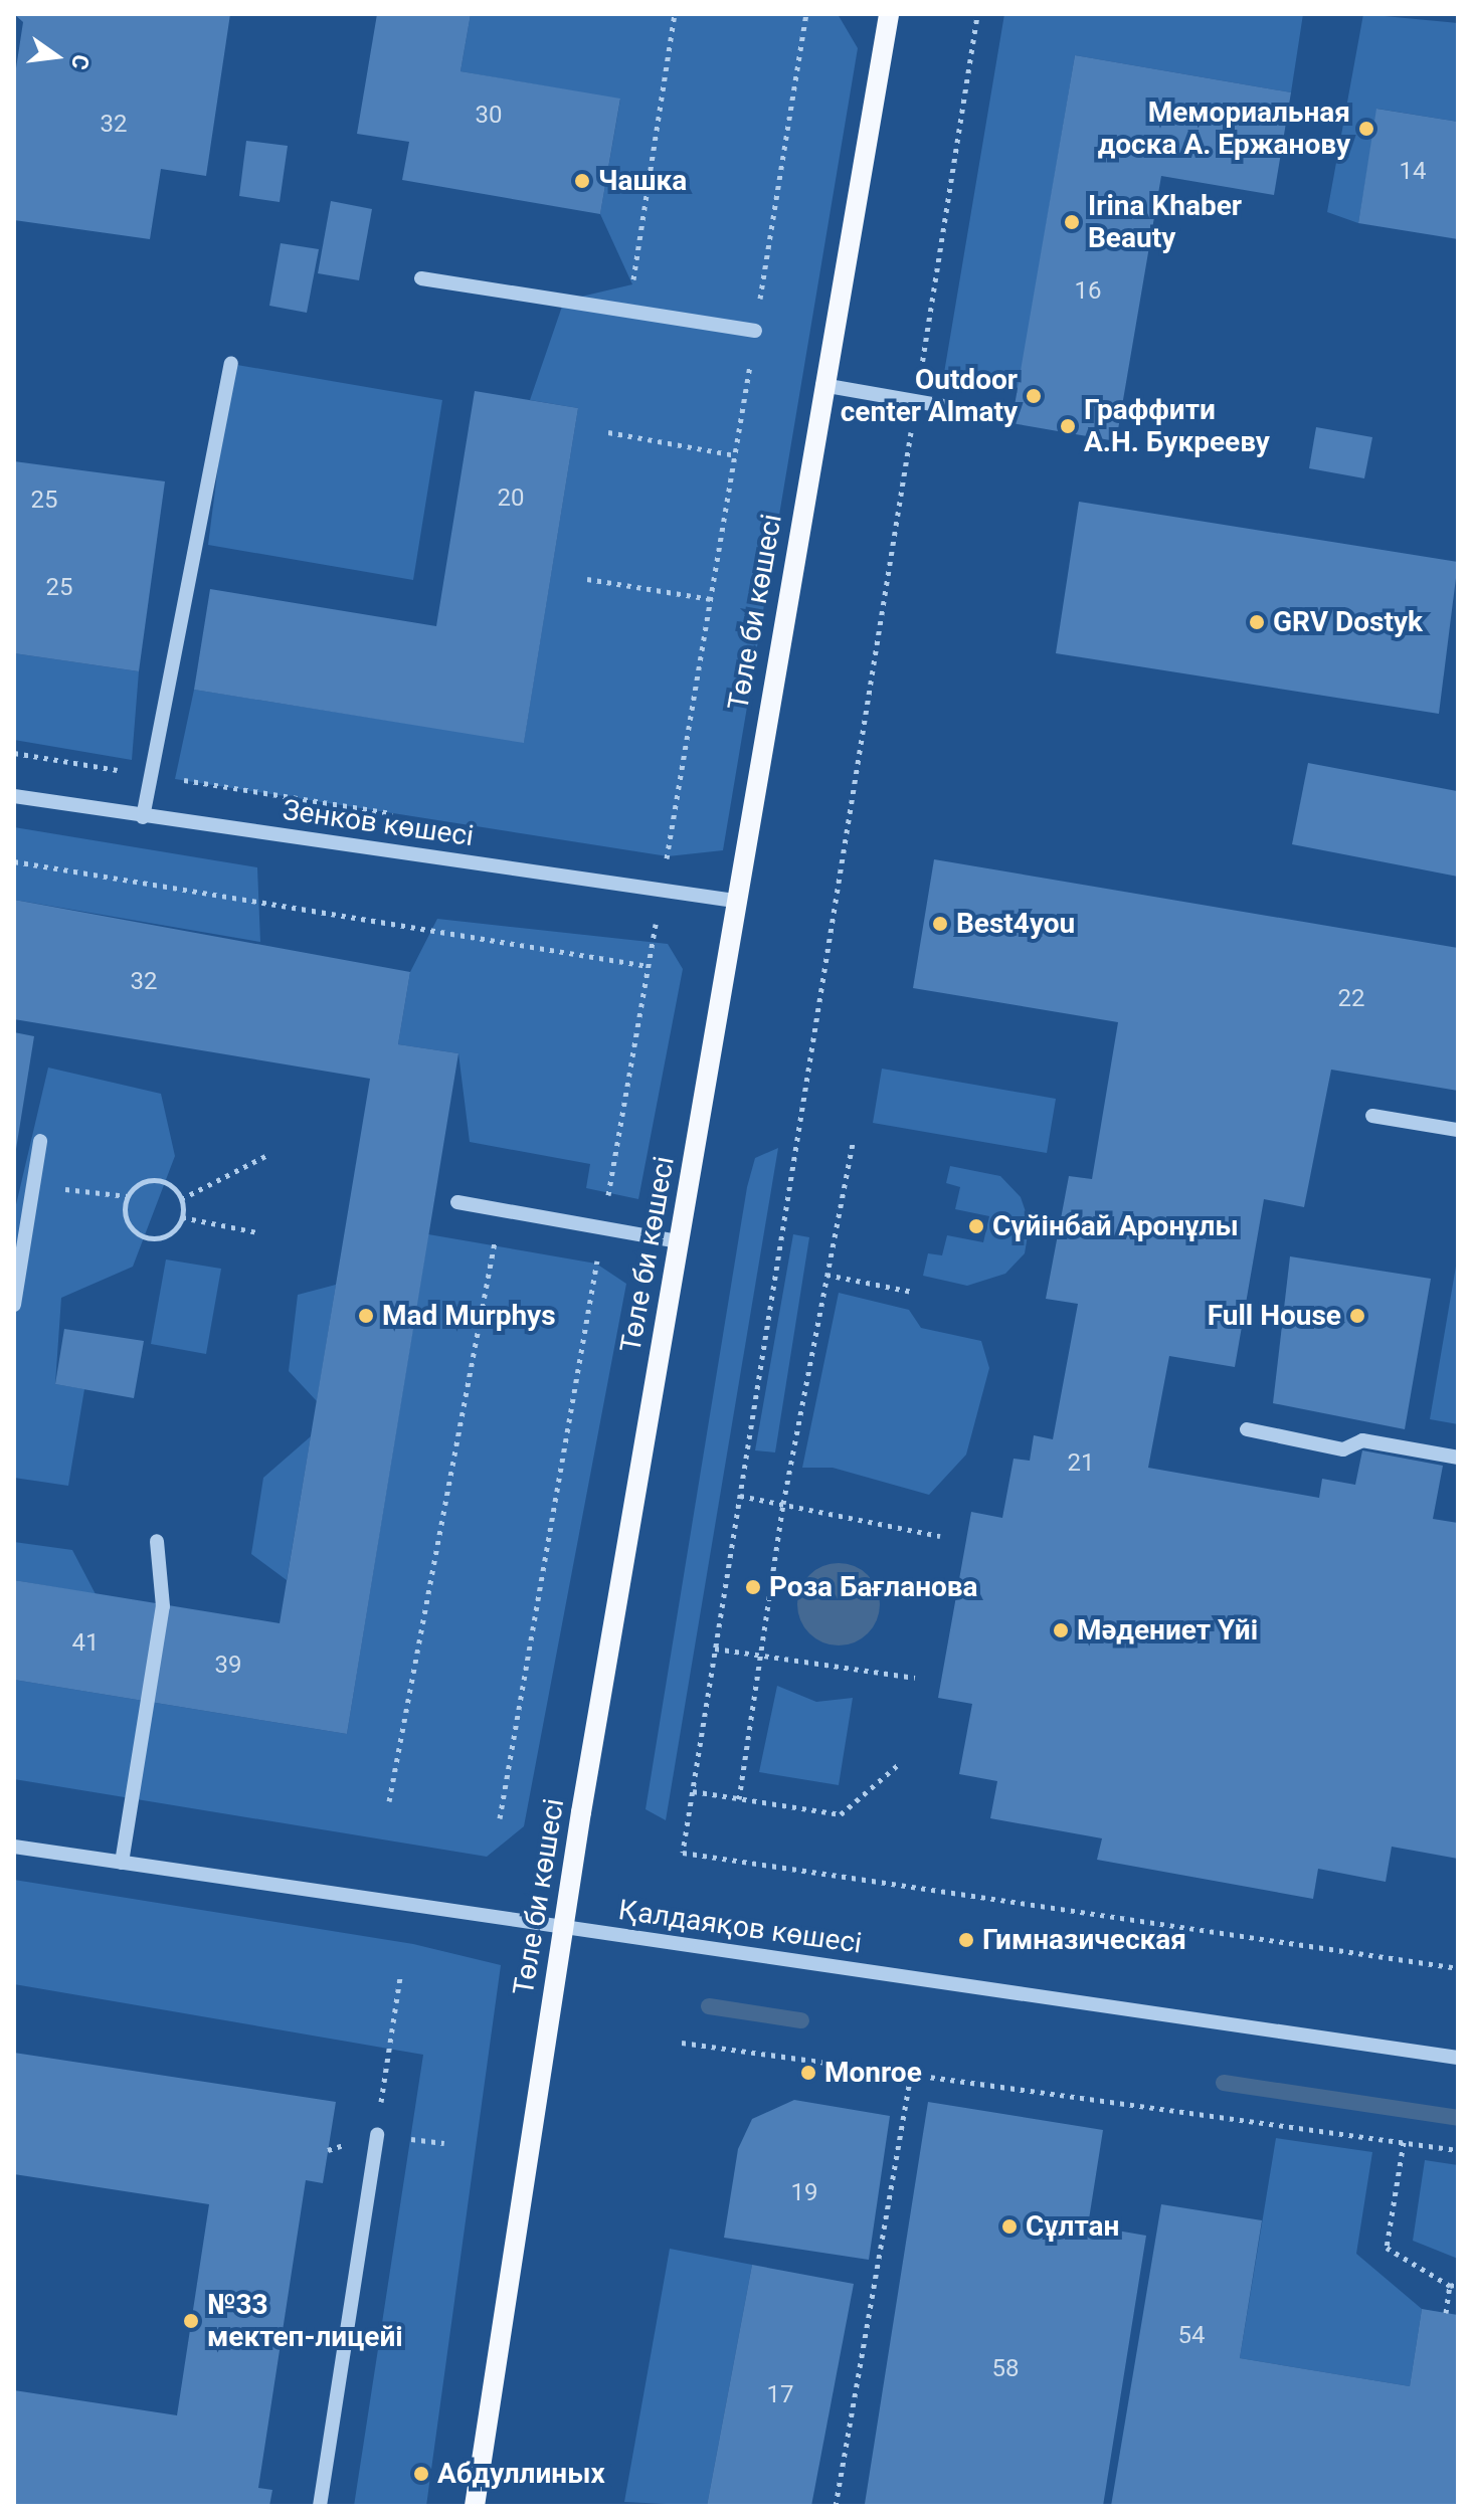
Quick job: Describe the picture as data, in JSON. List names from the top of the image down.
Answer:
{
  "streets": {
    "main road": ["Төле би көшесі"],
    "street": ["Зенков көшесі", "Қалдаяқов көшесі"]
  },
  "crossings": [
    ["Төле би көшесі", "Зенков көшесі"],
    ["Төле би көшесі", "Қалдаяқов көшесі"]
  ],
  "places": [
    "Мемориальная доска А. Ержанову",
    "Чашка",
    "Irina Khaber Beauty",
    "Outdoor center Almaty",
    "Граффити А.Н. Букрееву",
    "GRV Dostyk",
    "Best4you",
    "Сүйінбай Аронұлы",
    "Mad Murphys",
    "Full House",
    "Роза Бағланова",
    "Мәдениет Үйі",
    "Гимназическая",
    "Monroe",
    "Сұлтан",
    "№33 мектеп-лицейі",
    "Абдуллиных"
  ],
  "house_numbers": [
    "30",
    "32",
    "14",
    "16",
    "20",
    "25",
    "25",
    "32",
    "22",
    "21",
    "41",
    "39",
    "19",
    "54",
    "58",
    "17"
  ],
  "north": "right"
}
